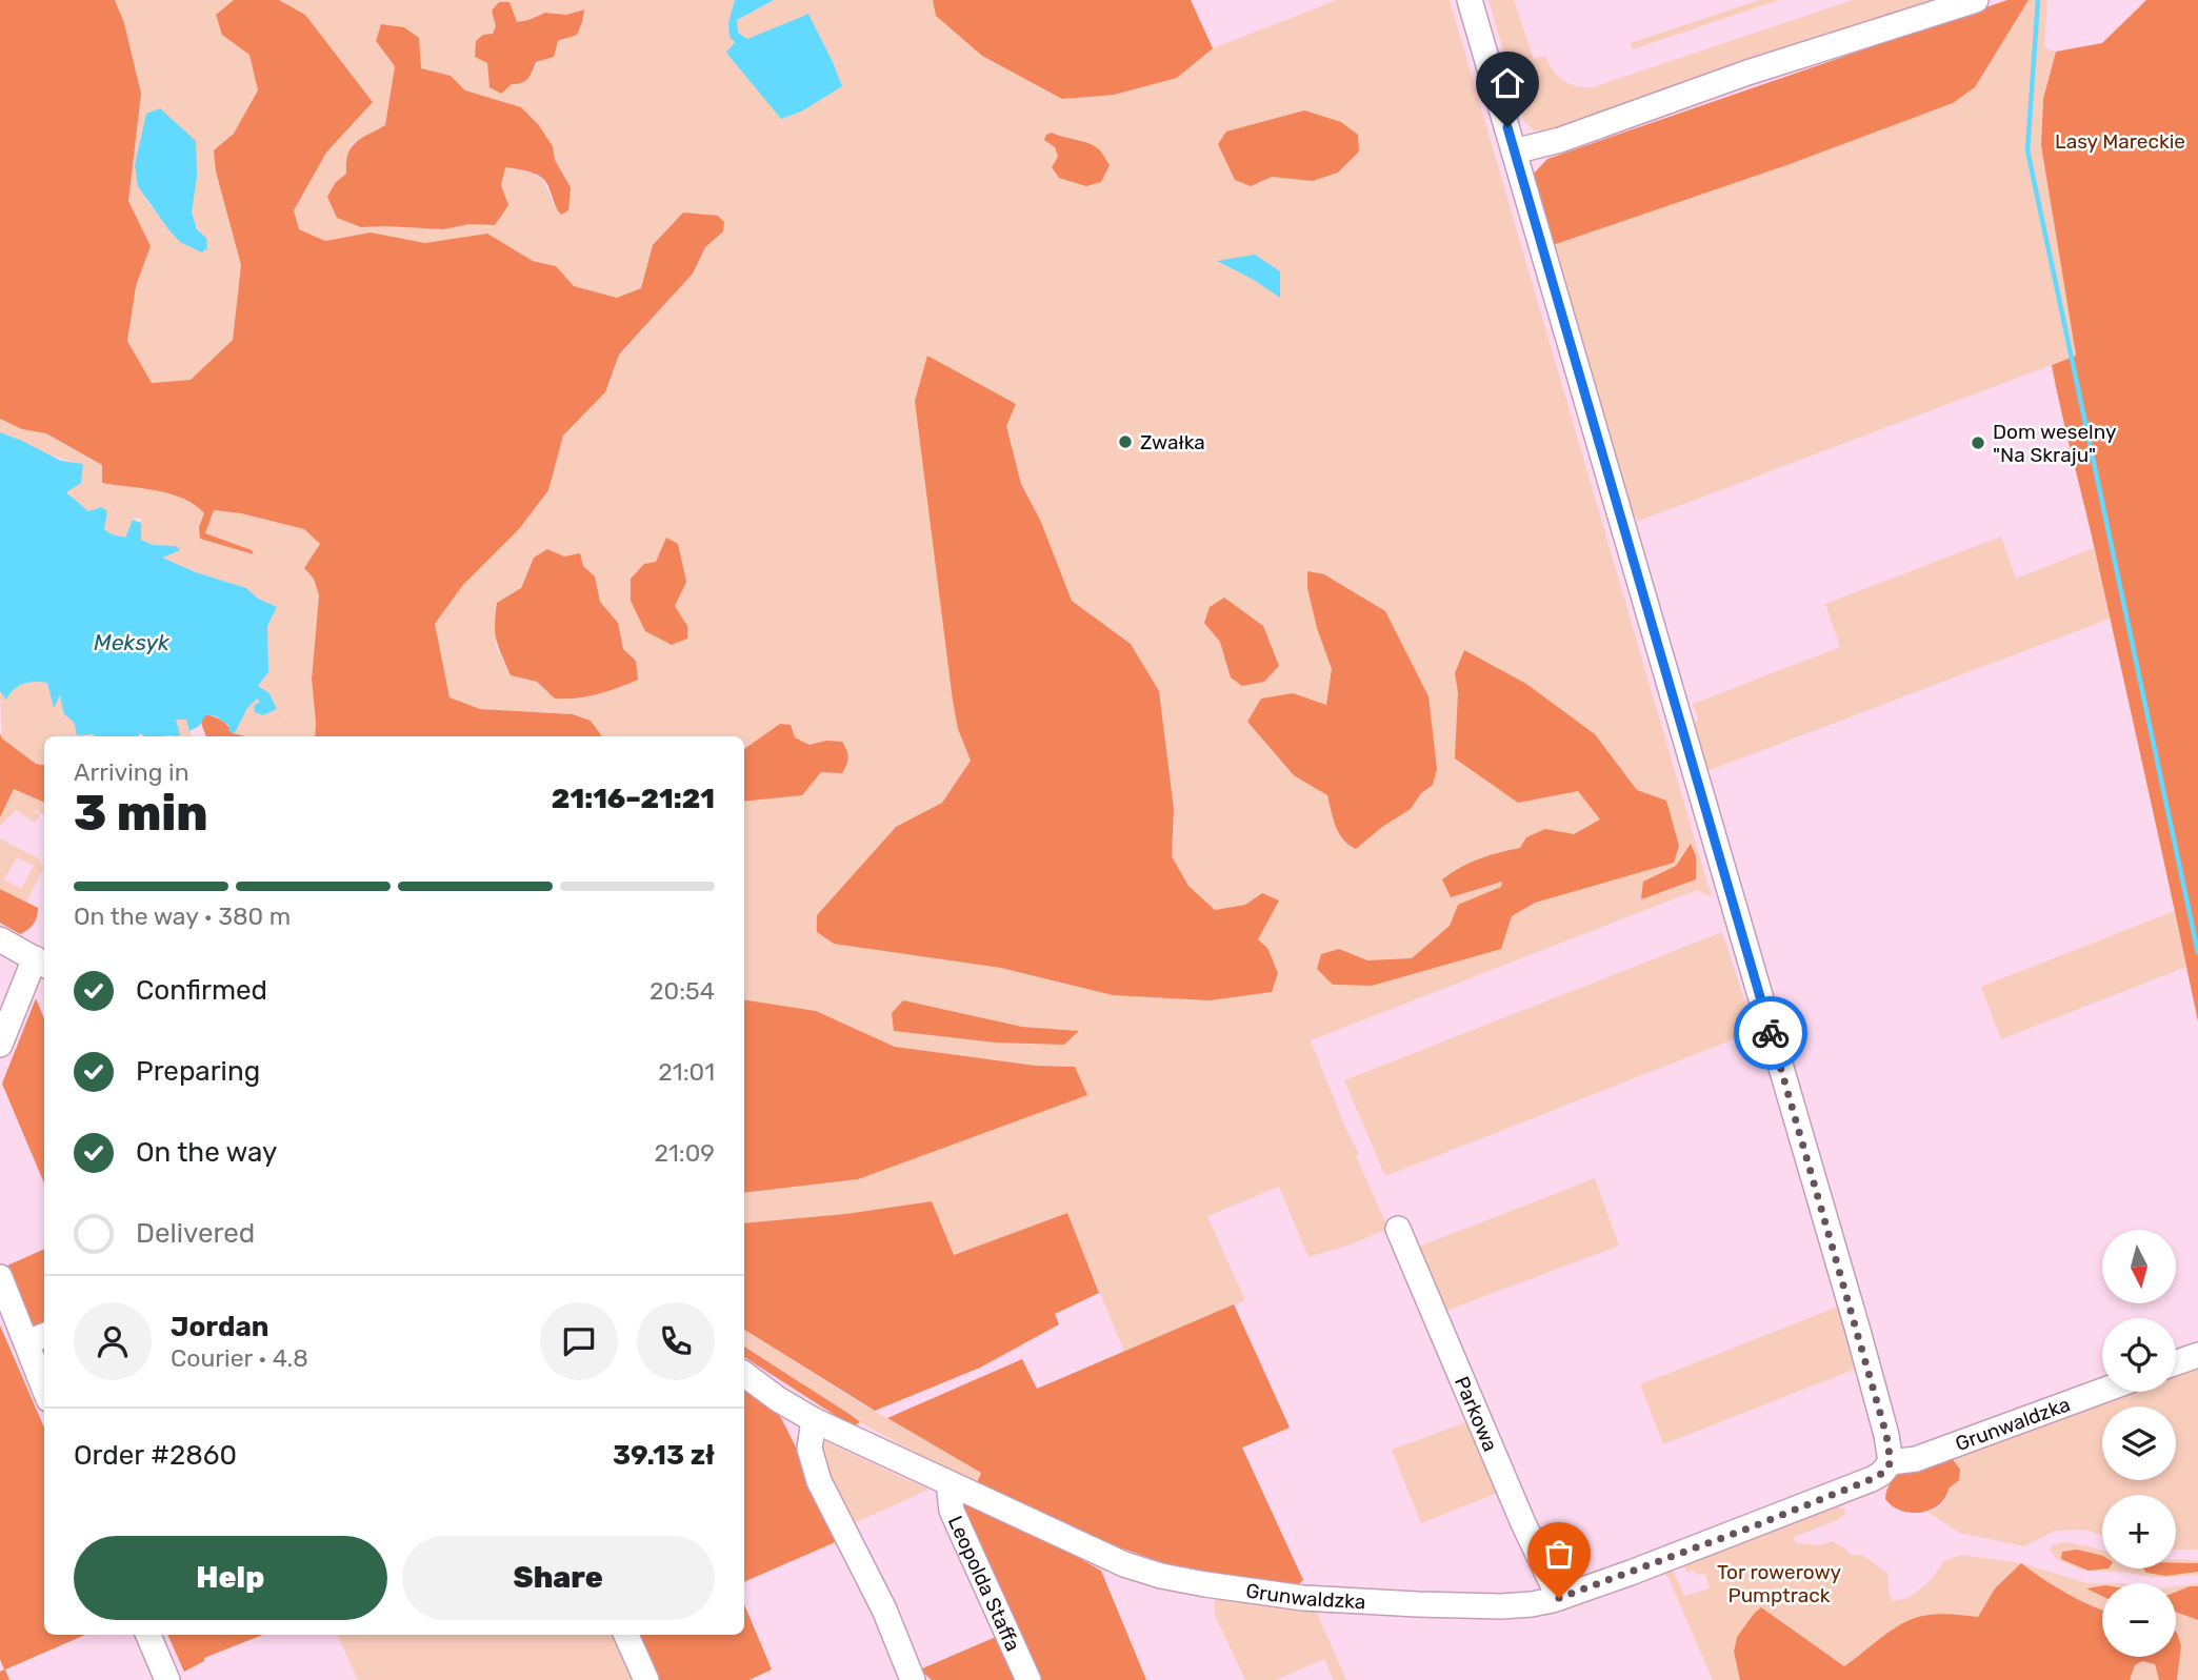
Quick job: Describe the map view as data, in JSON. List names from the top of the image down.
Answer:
{
  "streets": {
    "street": ["Parkowa", "Grunwaldzka", "Leopolda Staffa"]
  },
  "crossings": [
    ["Parkowa", "Grunwaldzka"],
    ["Grunwaldzka", "Leopolda Staffa"]
  ],
  "water": ["Meksyk"],
  "parks": ["Lasy Mareckie", "Tor rowerowy Pumptrack"],
  "places": ["Zwałka", "Dom weselny \"Na Skraju\""],
  "north": "bottom",
  "page": {
    "heading": ["3 min", "Arriving in", "21:16–21:21"],
    "panel": [
      "Jordan",
      "Courier · 4.8",
      "Order #2860",
      "39.13 zł"
    ],
    "bar": "On the way · 380 m",
    "list": [
      ["Confirmed", "20:54"],
      ["Preparing", "21:01"],
      ["On the way", "21:09"],
      "Delivered"
    ],
    "map_buttons": ["+", "−"],
    "buttons": ["Help", "Share"]
  }
}
